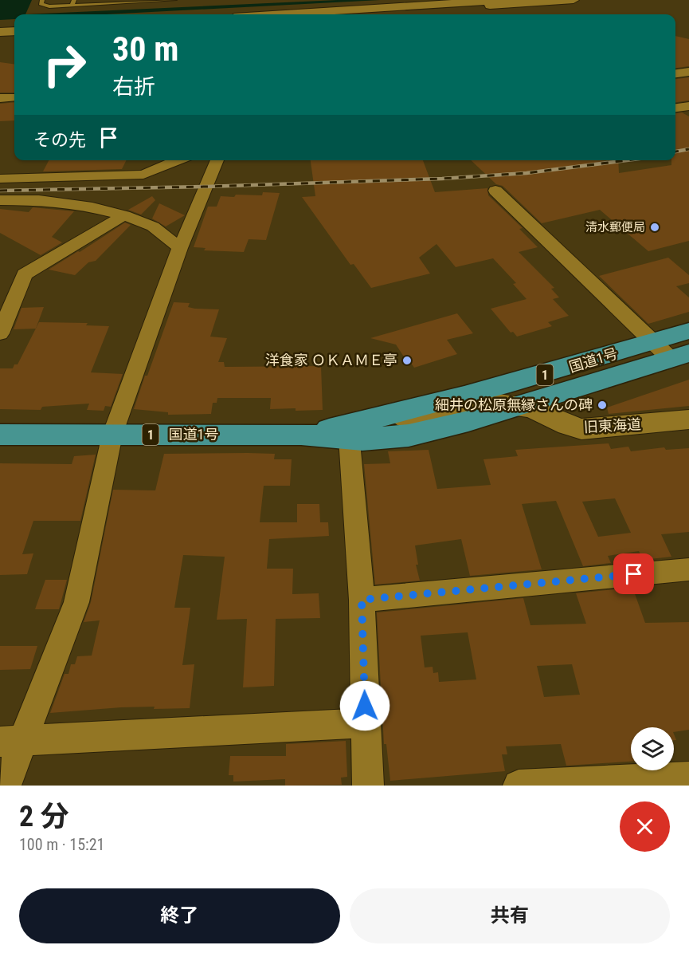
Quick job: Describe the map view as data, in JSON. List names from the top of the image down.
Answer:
{
  "streets": {
    "highway": ["国道1号", "1"],
    "street": ["旧東海道"]
  },
  "crossings": [
    ["国道1号", "旧東海道"]
  ],
  "places": ["清水郵便局", "洋食家 ＯＫＡＭＥ亭", "細井の松原無縁さんの碑"],
  "page": {
    "turn": ["30 m", "右折"],
    "then": "その先",
    "heading": ["2 分", "100 m · 15:21"],
    "buttons": ["終了", "共有"]
  }
}
